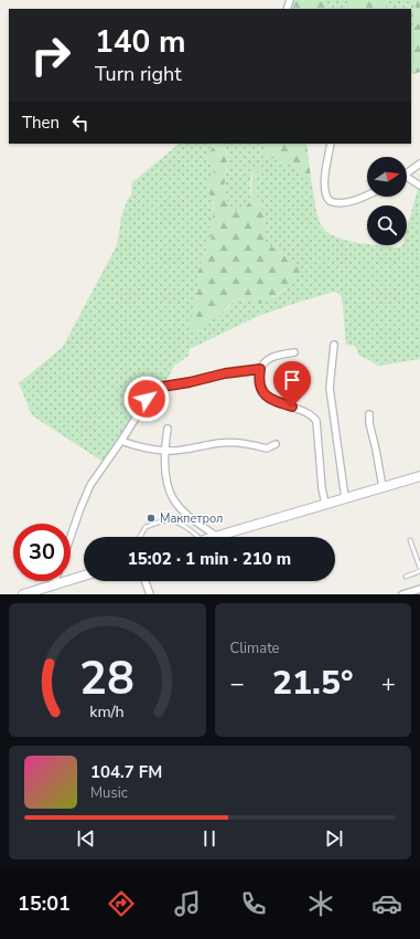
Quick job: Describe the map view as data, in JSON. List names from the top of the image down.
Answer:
{
  "places": ["Макпетрол"],
  "north": "right",
  "page": {
    "turn": ["140 m", "Turn right"],
    "then": "Then",
    "limit": "30",
    "trip": "15:02 · 1 min · 210 m",
    "tile": "Climate",
    "heat": ["−", "21.5°", "+"],
    "song": ["104.7 FM", "Music"],
    "tabs": "15:01",
    "gauge": ["28", "km/h"]
  }
}
